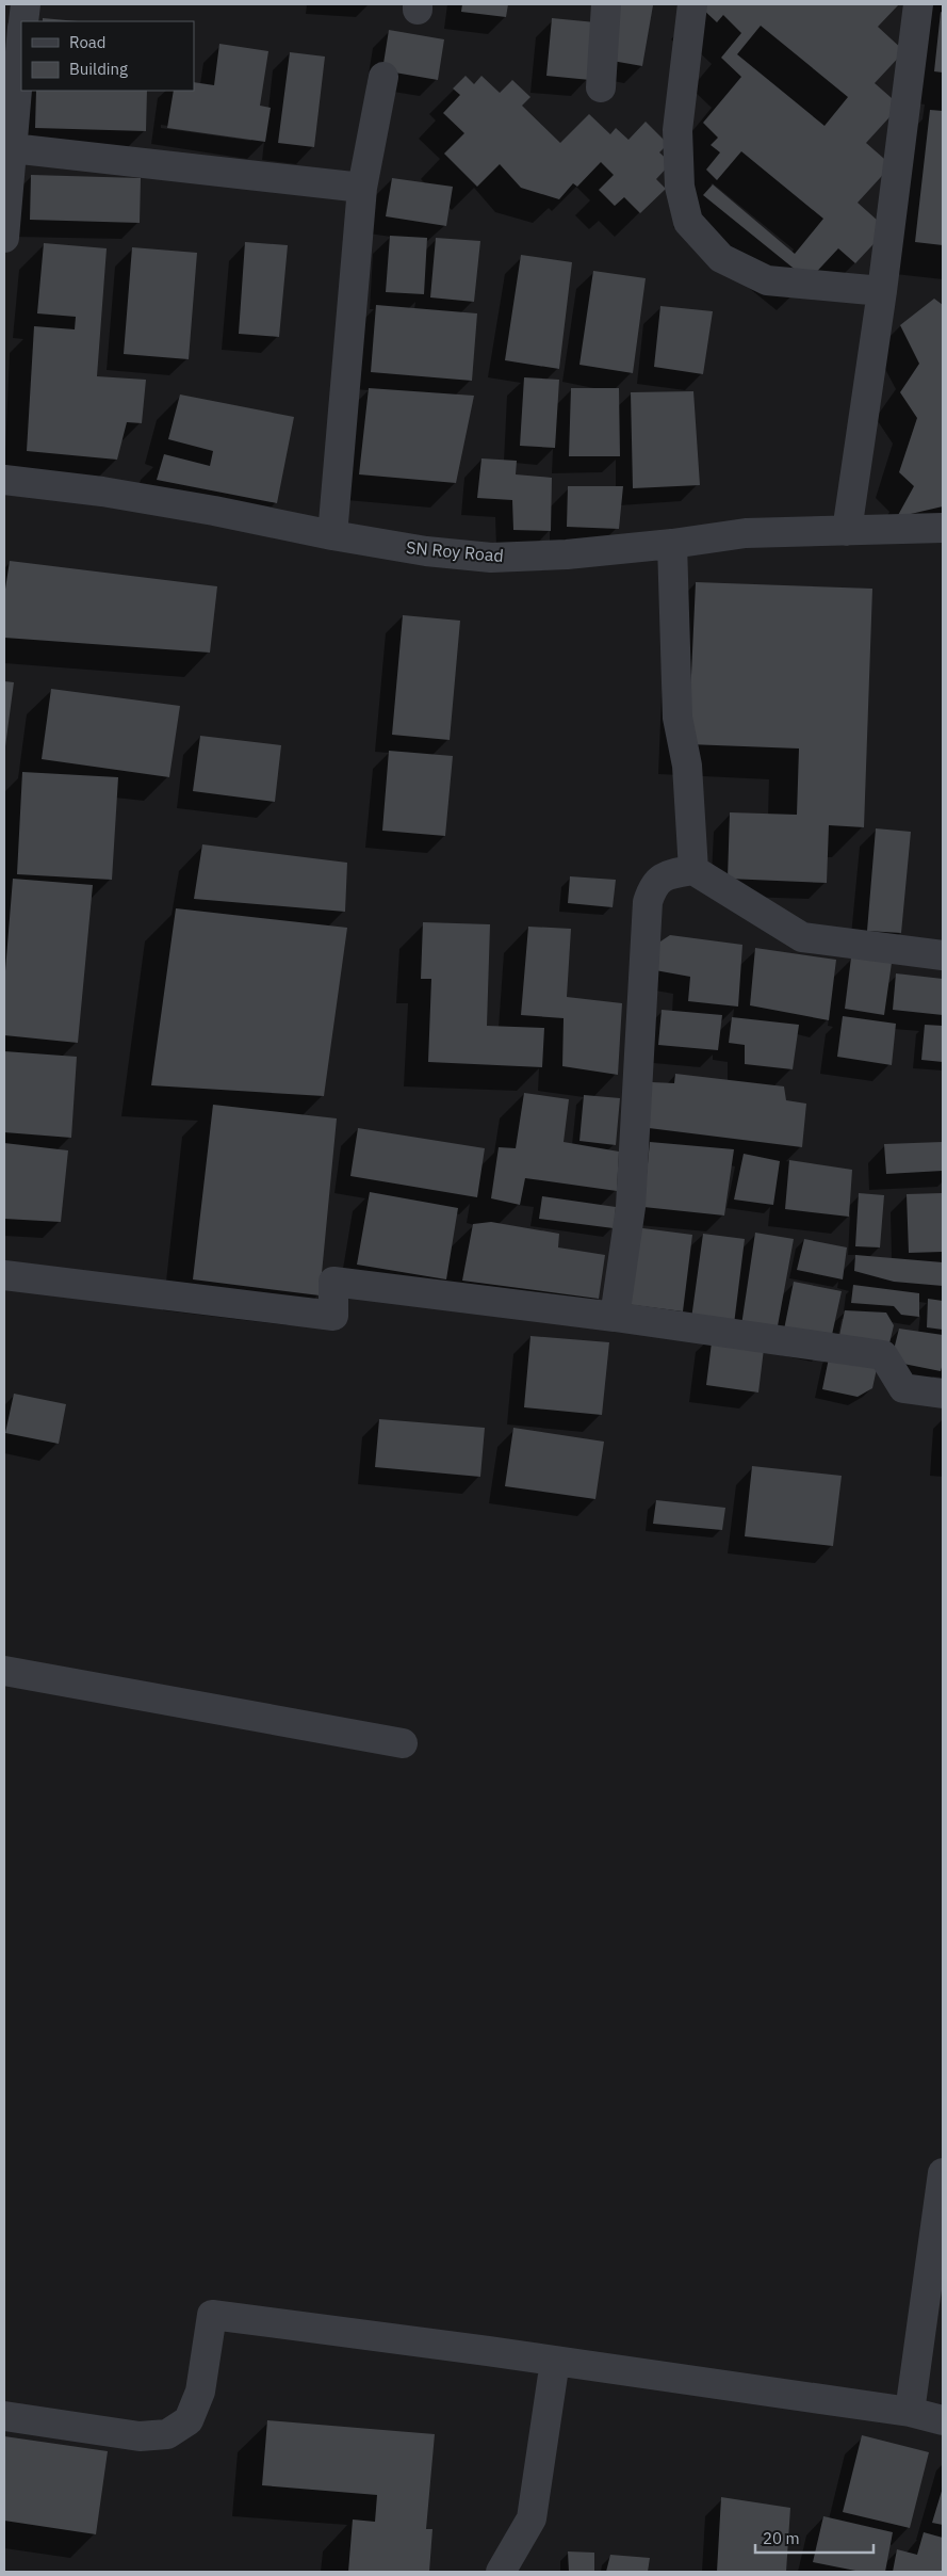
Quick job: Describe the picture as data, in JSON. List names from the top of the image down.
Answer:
{
  "streets": {
    "street": ["SN Roy Road"]
  },
  "legend": ["Road", "Building"],
  "scale_bar": "20 m"
}
